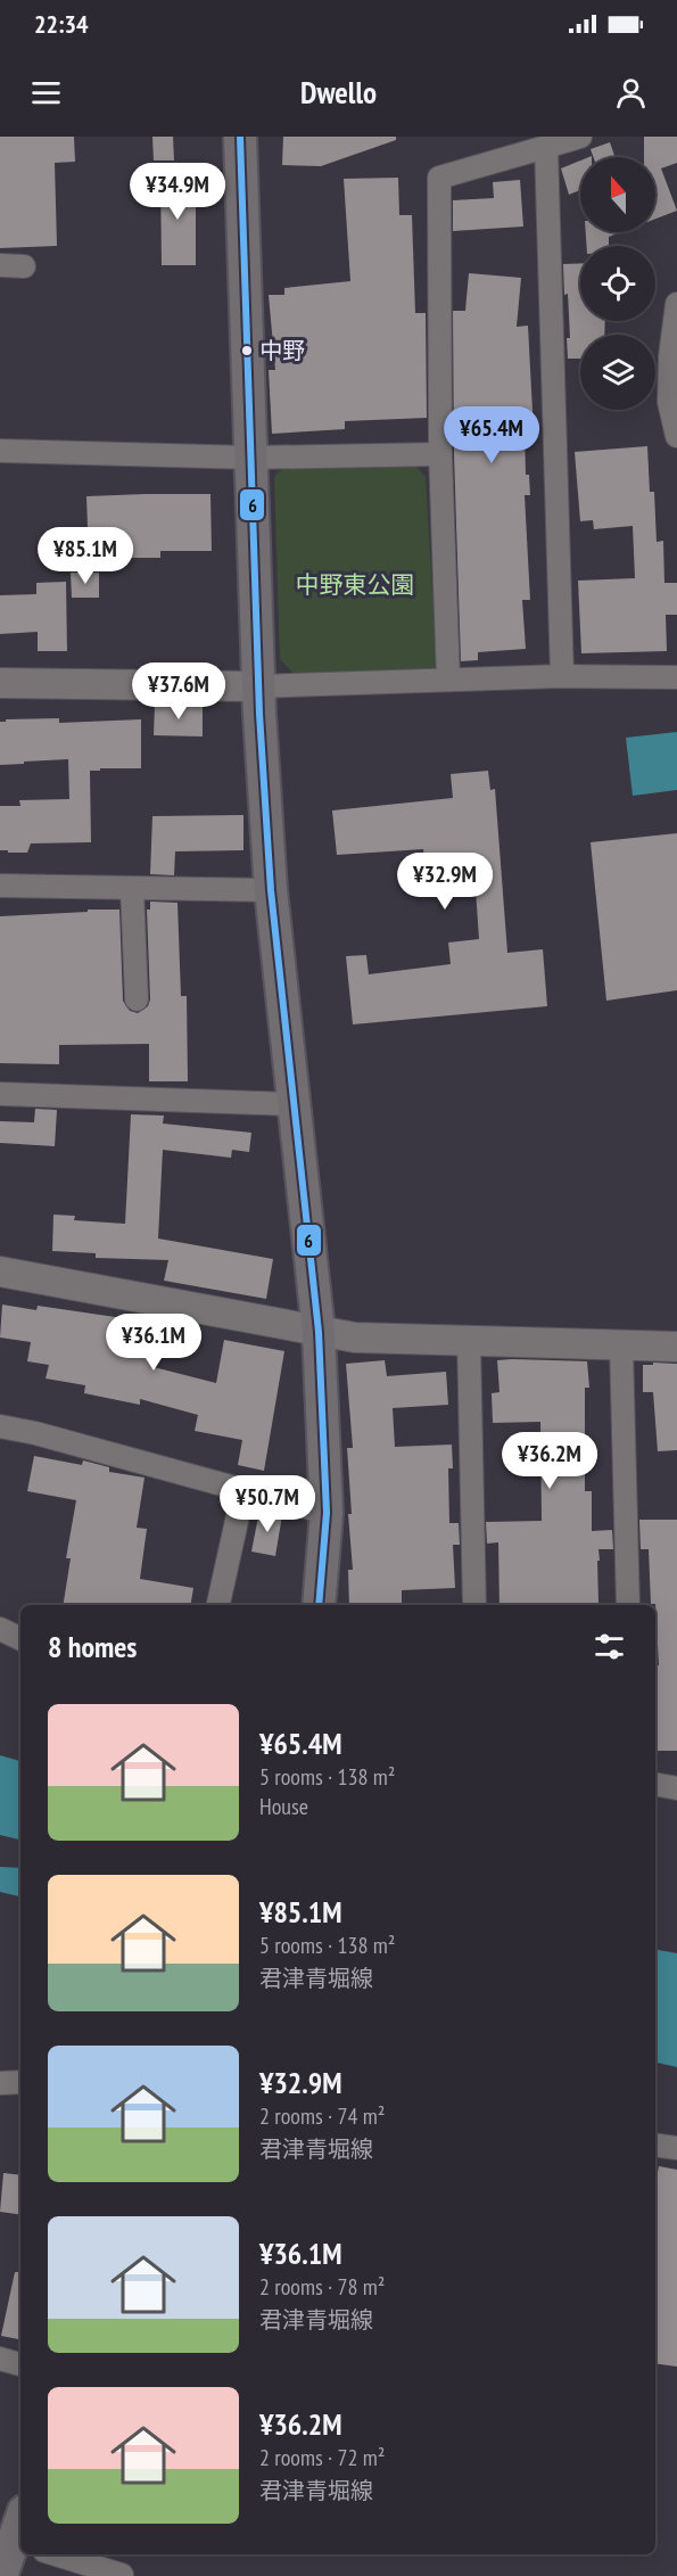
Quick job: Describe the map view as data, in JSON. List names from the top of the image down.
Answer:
{
  "parks": ["中野東公園"],
  "places": ["中野"],
  "lines": ["transit line 6"],
  "north": "top",
  "page": {
    "status": "22:34",
    "header": "Dwello",
    "price": [
      "¥34.9M",
      "¥65.4M",
      "¥85.1M",
      "¥37.6M",
      "¥32.9M",
      "¥36.1M",
      "¥36.2M",
      "¥50.7M"
    ],
    "heading": "8 homes",
    "list": [
      {
        "name": "¥65.4M",
        "note": "5 rooms · 138 m² · House"
      },
      {
        "name": "¥85.1M",
        "note": "5 rooms · 138 m² · 君津青堀線"
      },
      {
        "name": "¥32.9M",
        "note": "2 rooms · 74 m² · 君津青堀線"
      },
      {
        "name": "¥36.1M",
        "note": "2 rooms · 78 m² · 君津青堀線"
      },
      {
        "name": "¥36.2M",
        "note": "2 rooms · 72 m² · 君津青堀線"
      }
    ]
  }
}
